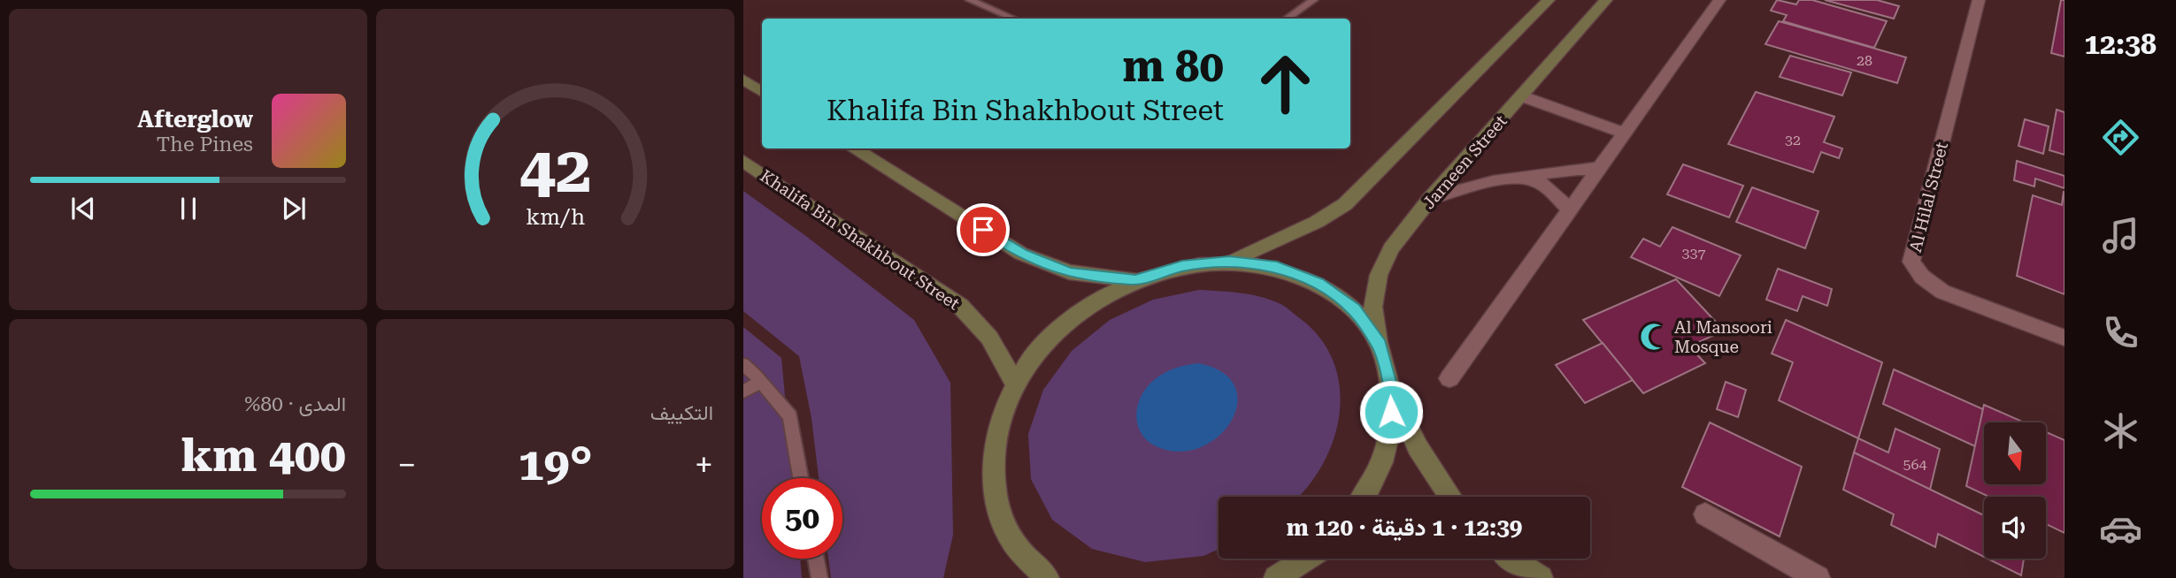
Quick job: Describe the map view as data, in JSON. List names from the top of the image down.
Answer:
{
  "streets": {
    "main road": ["Jarneen Street", "Khalifa Bin Shakhbout Street"],
    "street": ["Al Hilal Street"]
  },
  "places": {
    "mosque": ["Al Mansoori Mosque"]
  },
  "house_numbers": [
    "28",
    "32",
    "337",
    "564"
  ],
  "north": "bottom",
  "page": {
    "tabs": "12:38",
    "turn": ["80 m", "Khalifa Bin Shakhbout Street"],
    "song": ["Afterglow", "The Pines"],
    "tile": [
      "التكييف",
      ["المدى · 80%", "400 km"]
    ],
    "heat": ["−", "19°", "+"],
    "limit": "50",
    "trip": "12:39 · 1 دقيقة · 120 m",
    "gauge": ["42", "km/h"]
  }
}
